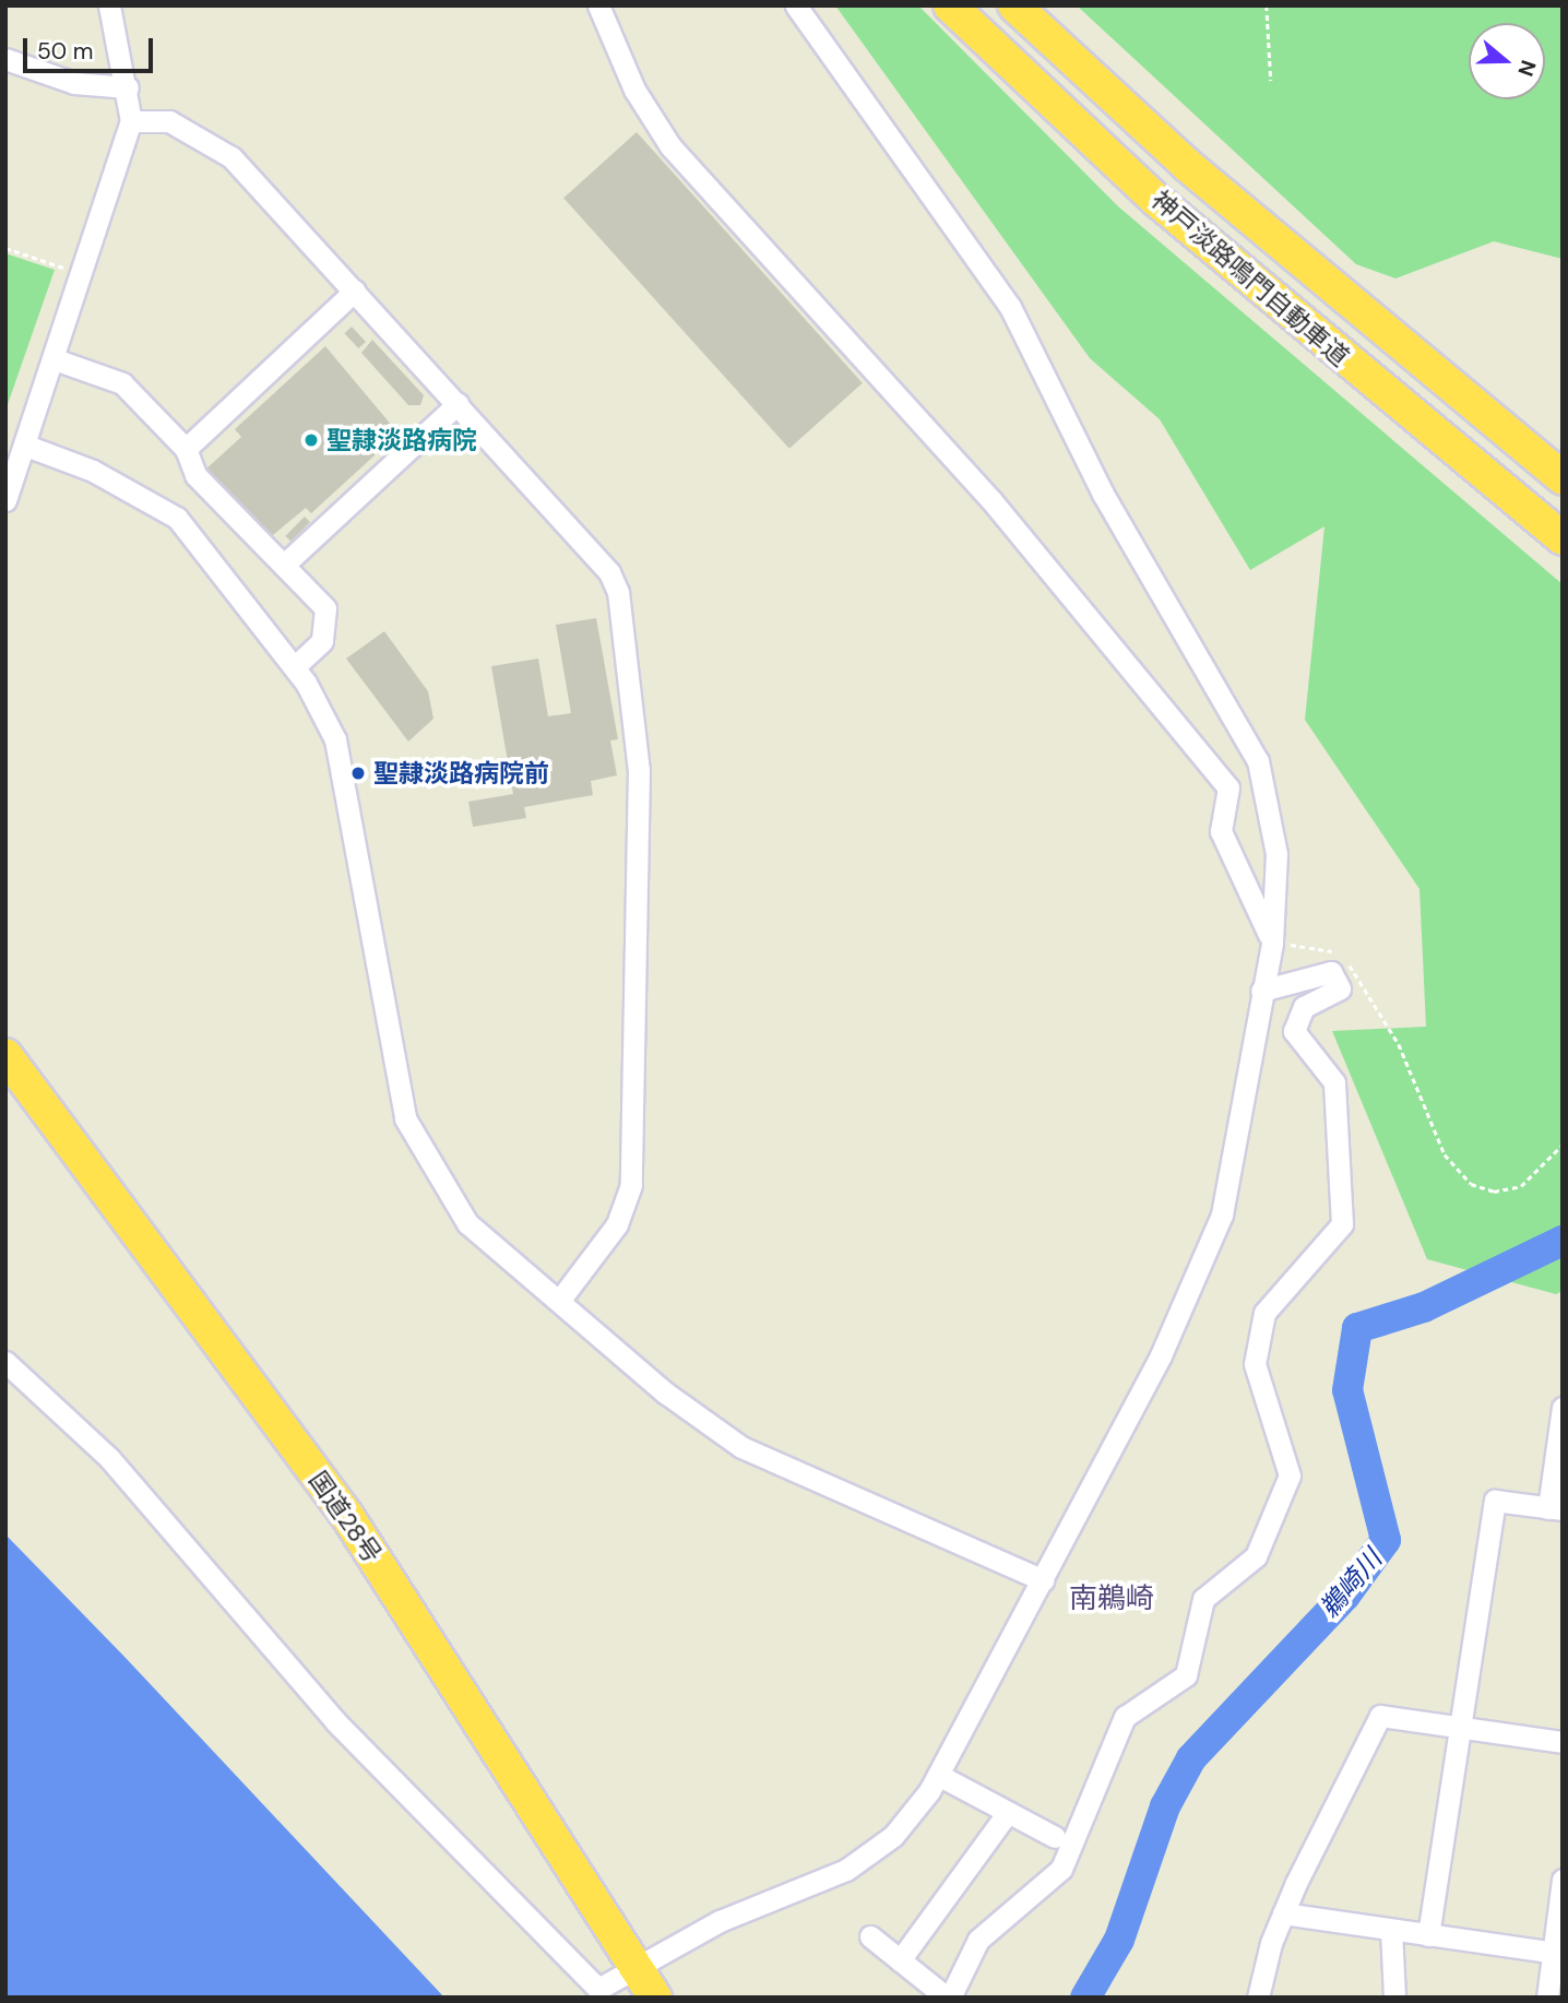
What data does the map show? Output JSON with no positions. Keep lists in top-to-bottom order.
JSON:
{
  "streets": {
    "highway": ["神戸淡路鳴門自動車道", "国道28号"]
  },
  "districts": ["南鵜崎"],
  "water": ["鵜崎川"],
  "places": ["聖隷淡路病院", "聖隷淡路病院前"],
  "scale_bar": "50 m",
  "north": "right"
}
